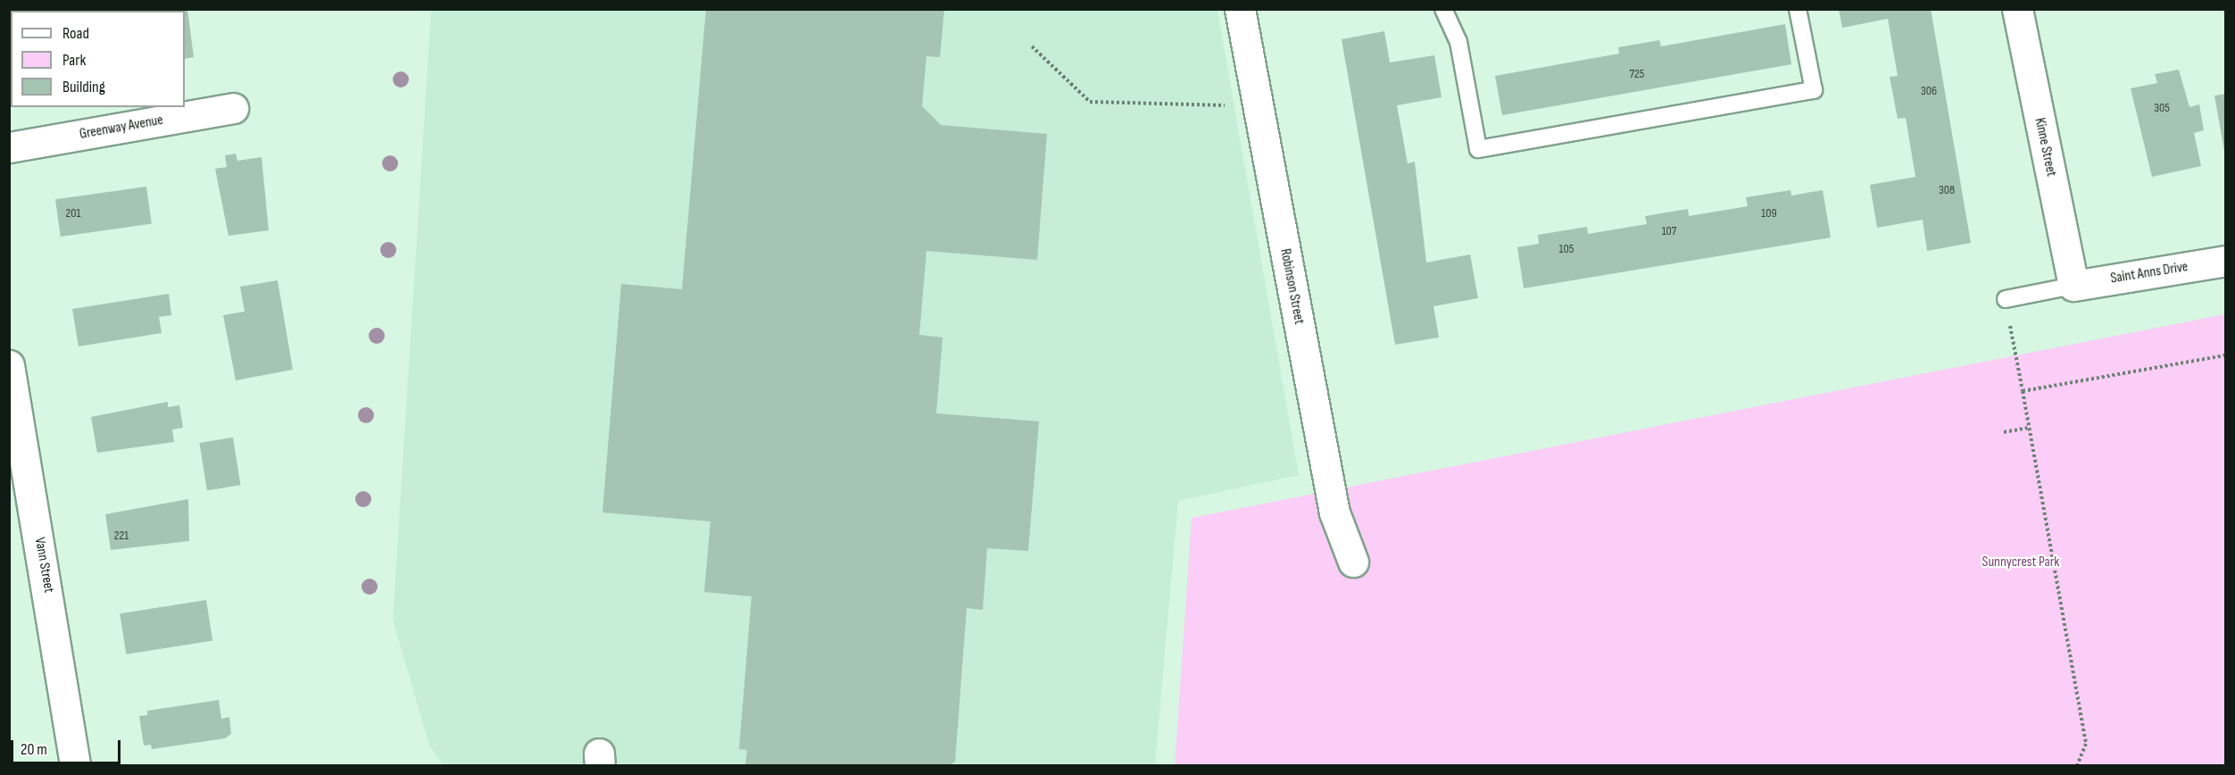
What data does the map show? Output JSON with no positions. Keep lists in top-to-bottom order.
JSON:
{
  "streets": {
    "street": [
      "Greenway Avenue",
      "Kinne Street",
      "Saint Anns Drive",
      "Robinson Street",
      "Vann Street"
    ]
  },
  "crossings": [
    ["Kinne Street", "Saint Anns Drive"]
  ],
  "parks": ["Sunnycrest Park"],
  "house_numbers": [
    "725",
    "306",
    "305",
    "308",
    "201",
    "109",
    "107",
    "105",
    "221"
  ],
  "legend": ["Road", "Park", "Building"],
  "scale_bar": "20 m"
}
